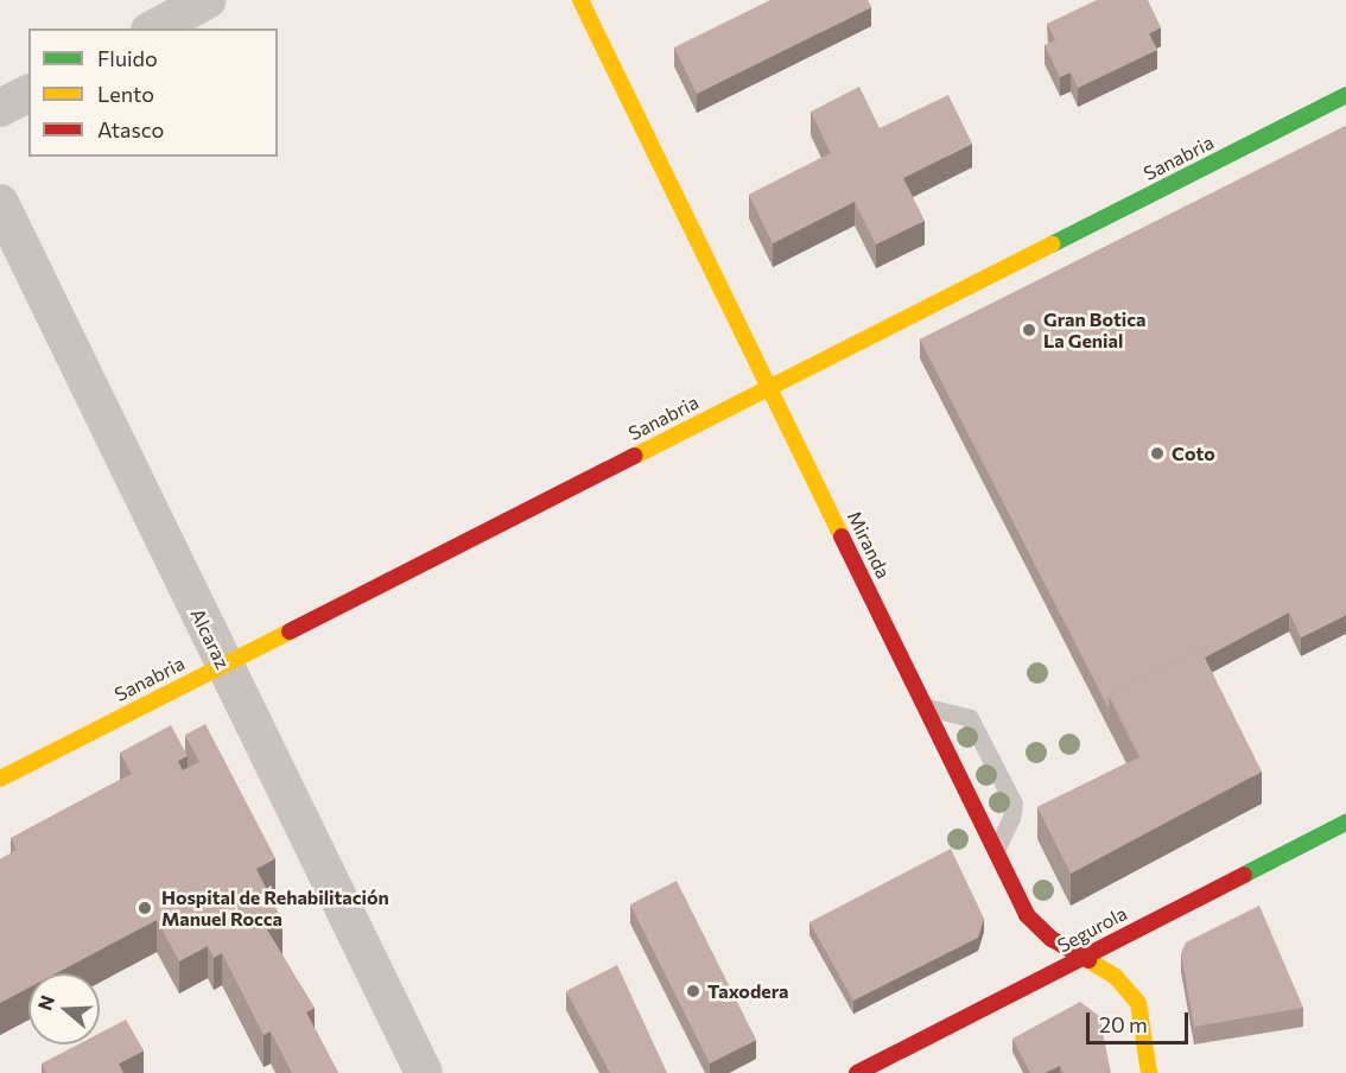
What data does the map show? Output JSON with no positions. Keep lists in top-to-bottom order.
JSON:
{
  "streets": {
    "street": [
      "Sanabria",
      "Miranda",
      "Alcaraz",
      "Segurola"
    ]
  },
  "crossings": [
    ["Sanabria", "Miranda"],
    ["Sanabria", "Alcaraz"],
    ["Miranda", "Segurola"]
  ],
  "places": [
    "Gran Botica La Genial",
    "Coto",
    "Hospital de Rehabilitación Manuel Rocca",
    "Taxodera"
  ],
  "legend": ["Fluido", "Lento", "Atasco"],
  "scale_bar": "20 m",
  "north": "left"
}
